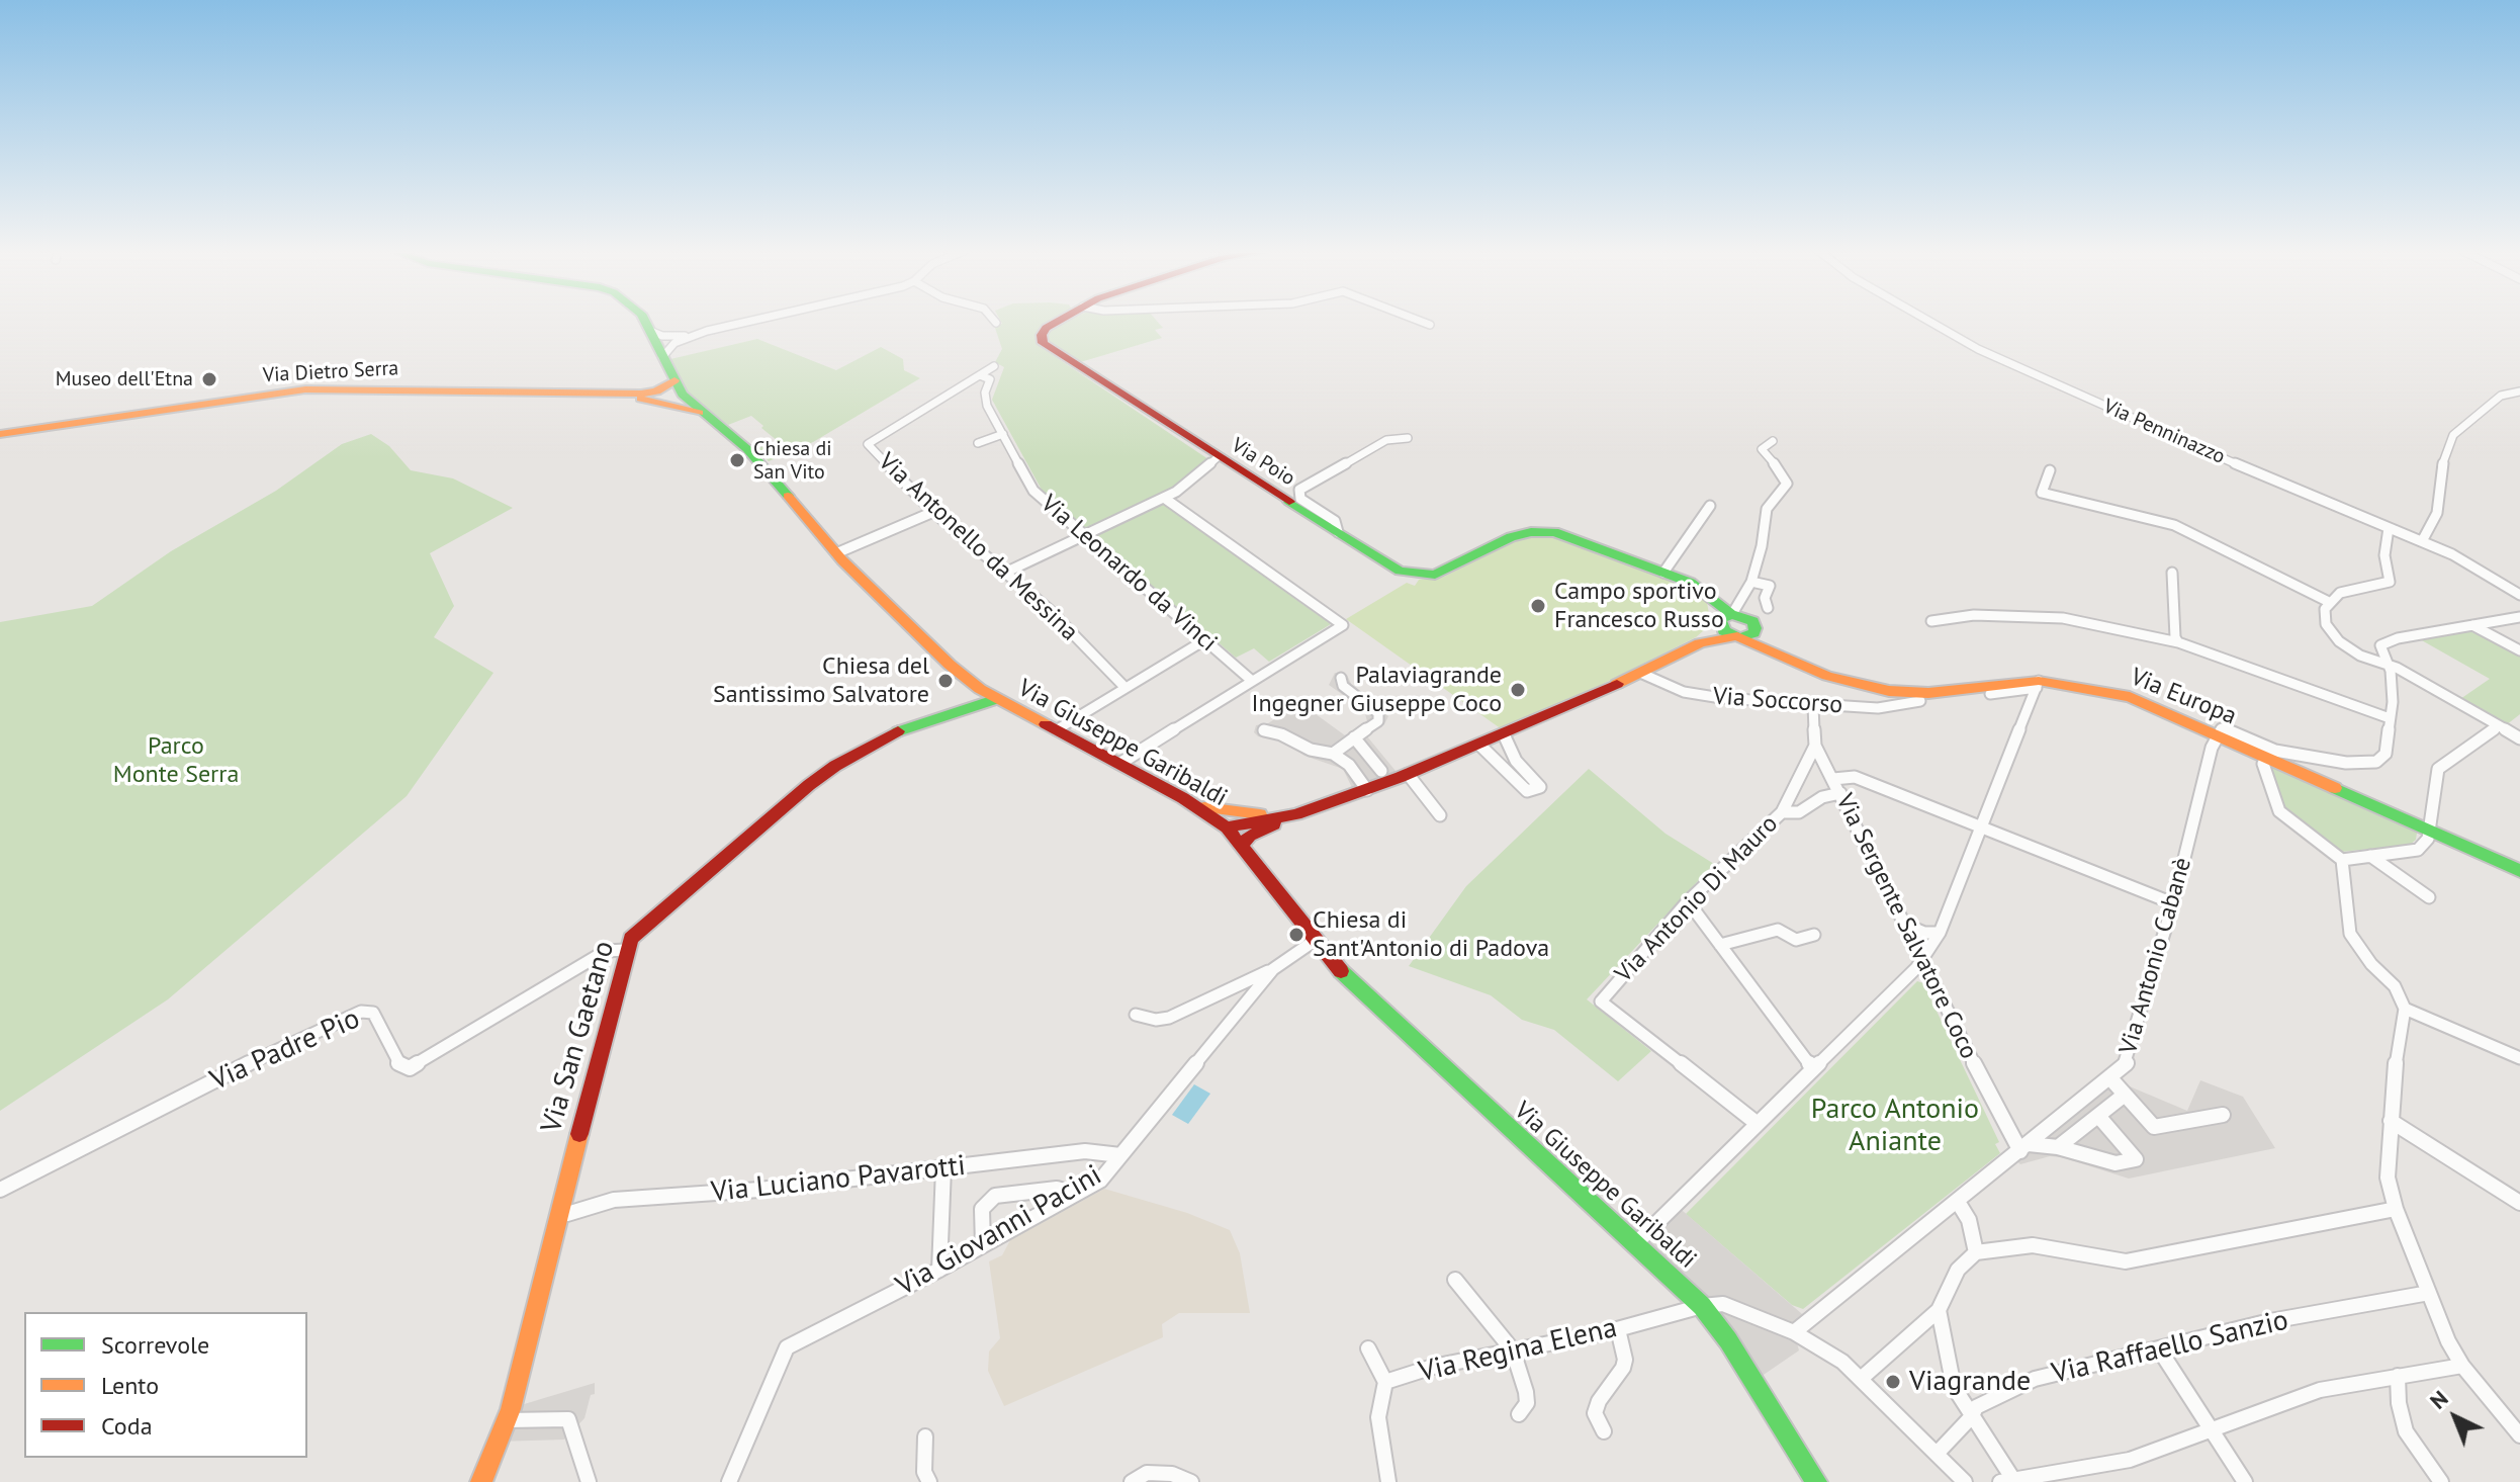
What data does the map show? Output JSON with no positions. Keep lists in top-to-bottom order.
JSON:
{
  "streets": {
    "street": [
      "Via Dietro Serra",
      "Via Penninazzo",
      "Via Poio",
      "Via Antonello da Messina",
      "Via Leonardo da Vinci",
      "Via Europa",
      "Via Soccorso",
      "Via Giuseppe Garibaldi",
      "Via Antonio Di Mauro",
      "Via Sergente Salvatore Coco",
      "Via Antonio Cabanè",
      "Via San Gaetano",
      "Via Padre Pio",
      "Via Luciano Pavarotti",
      "Via Giovanni Pacini",
      "Via Raffaello Sanzio",
      "Via Regina Elena"
    ]
  },
  "crossings": [
    ["Via Poio", "Via Europa"],
    ["Via Antonello da Messina", "Via Leonardo da Vinci"],
    ["Via Europa", "Via Antonio Cabanè"],
    ["Via Soccorso", "Via Antonio Di Mauro"],
    ["Via Giuseppe Garibaldi", "Via San Gaetano"],
    ["Via Giuseppe Garibaldi", "Via Giovanni Pacini"],
    ["Via Giuseppe Garibaldi", "Via Regina Elena"],
    ["Via Antonio Di Mauro", "Via Sergente Salvatore Coco"],
    ["Via Sergente Salvatore Coco", "Via Antonio Cabanè"],
    ["Via San Gaetano", "Via Padre Pio"],
    ["Via San Gaetano", "Via Luciano Pavarotti"],
    ["Via Luciano Pavarotti", "Via Giovanni Pacini"]
  ],
  "parks": ["Parco Monte Serra", "Parco Antonio Aniante"],
  "places": [
    "Museo dell'Etna",
    "Chiesa di San Vito",
    "Campo sportivo Francesco Russo",
    "Chiesa del Santissimo Salvatore",
    "Palaviagrande Ingegner Giuseppe Coco",
    "Chiesa di Sant'Antonio di Padova",
    "Viagrande"
  ],
  "legend": ["Scorrevole", "Lento", "Coda"],
  "north": "top left"
}
